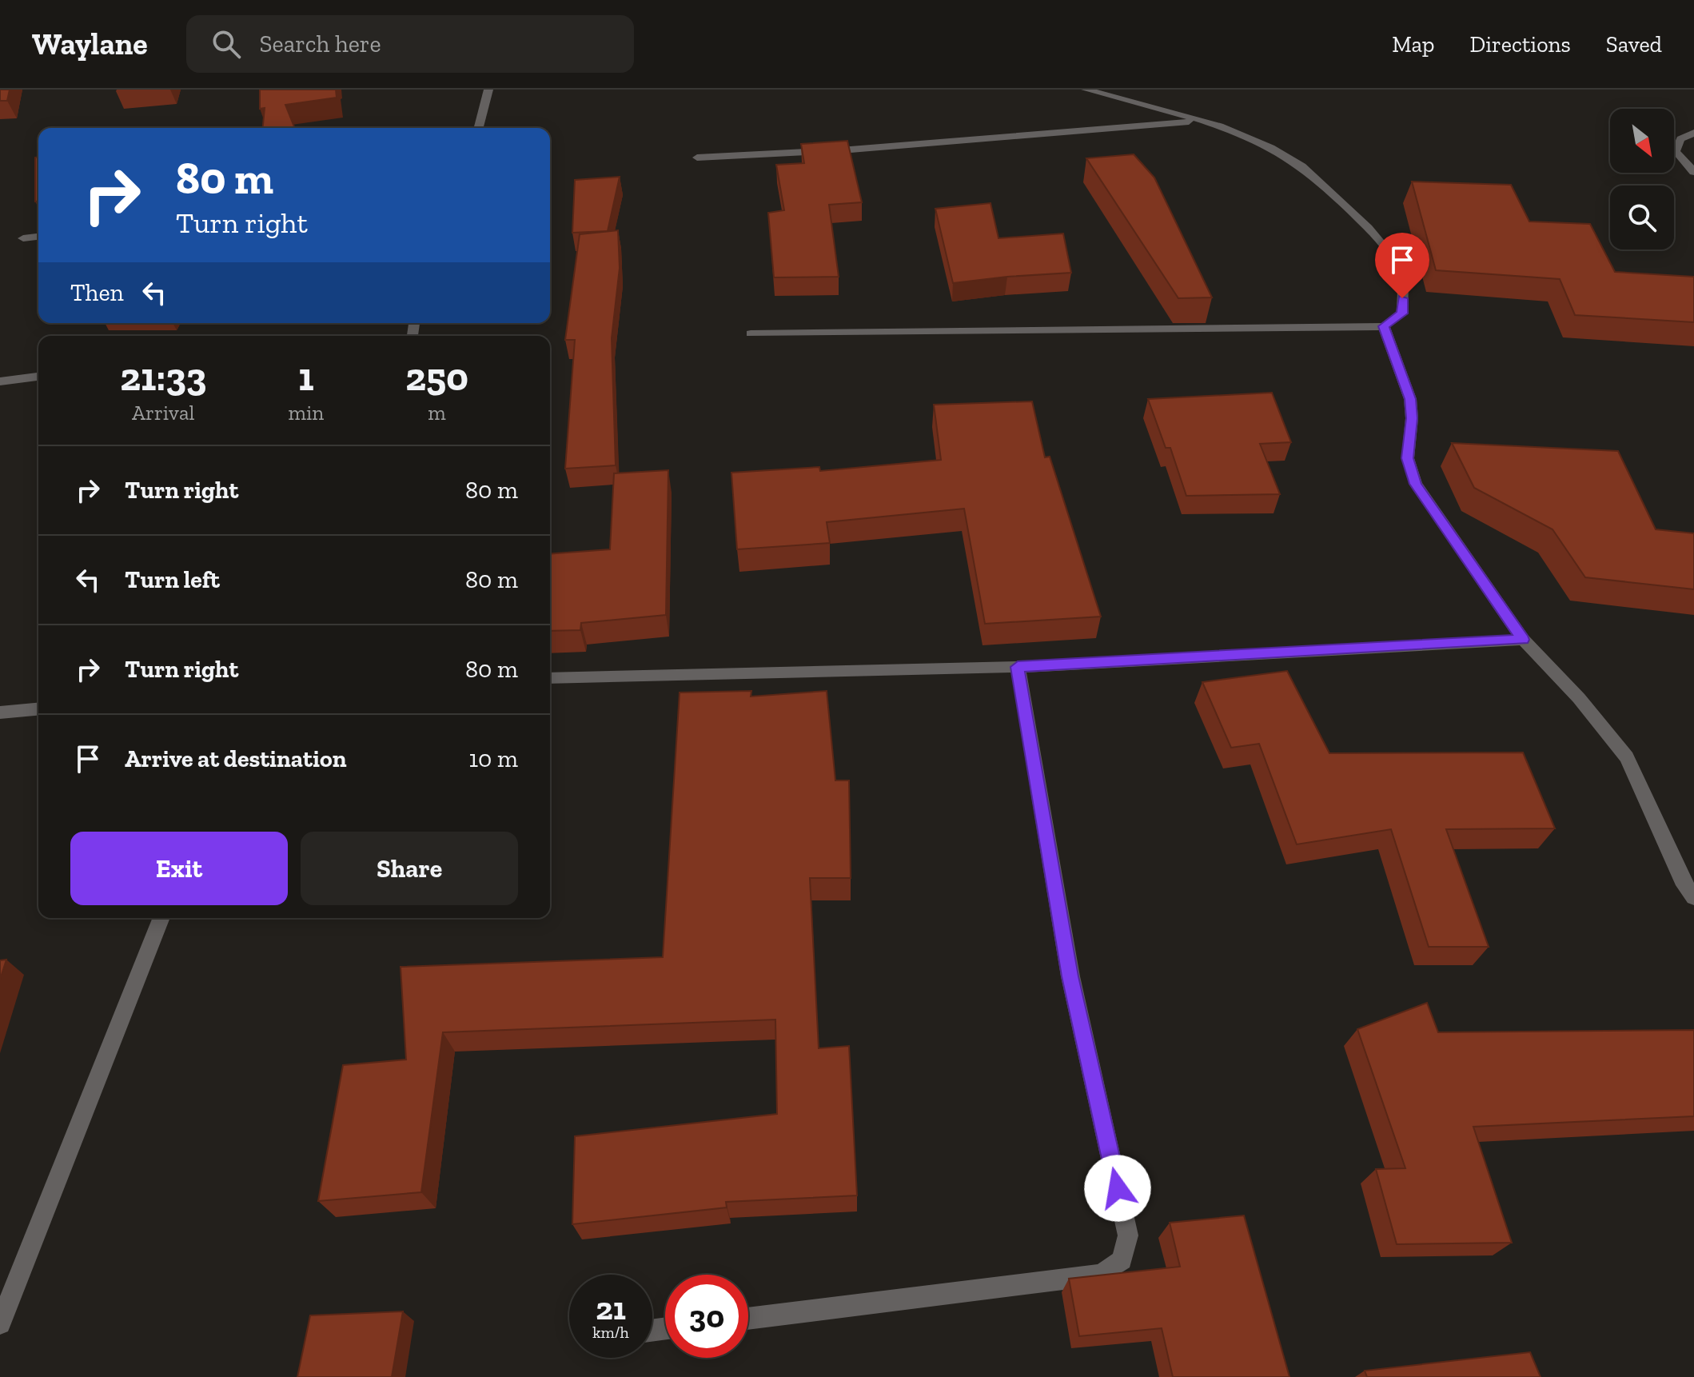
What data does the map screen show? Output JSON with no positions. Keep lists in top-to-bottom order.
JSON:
{
  "north": "bottom right",
  "page": {
    "header": "Waylane",
    "search": "Search here",
    "nav": ["Map", "Directions", "Saved"],
    "turn": ["80 m", "Turn right"],
    "then": "Then",
    "eta": [
      "21:33",
      "Arrival",
      "1",
      "min",
      "250",
      "m"
    ],
    "list": [
      {
        "name": "Turn right",
        "value": "80 m"
      },
      {
        "name": "Turn left",
        "value": "80 m"
      },
      {
        "name": "Turn right",
        "value": "80 m"
      },
      {
        "name": "Arrive at destination",
        "value": "10 m"
      }
    ],
    "buttons": ["Exit", "Share"],
    "speed": "21 km/h",
    "limit": "30"
  }
}
